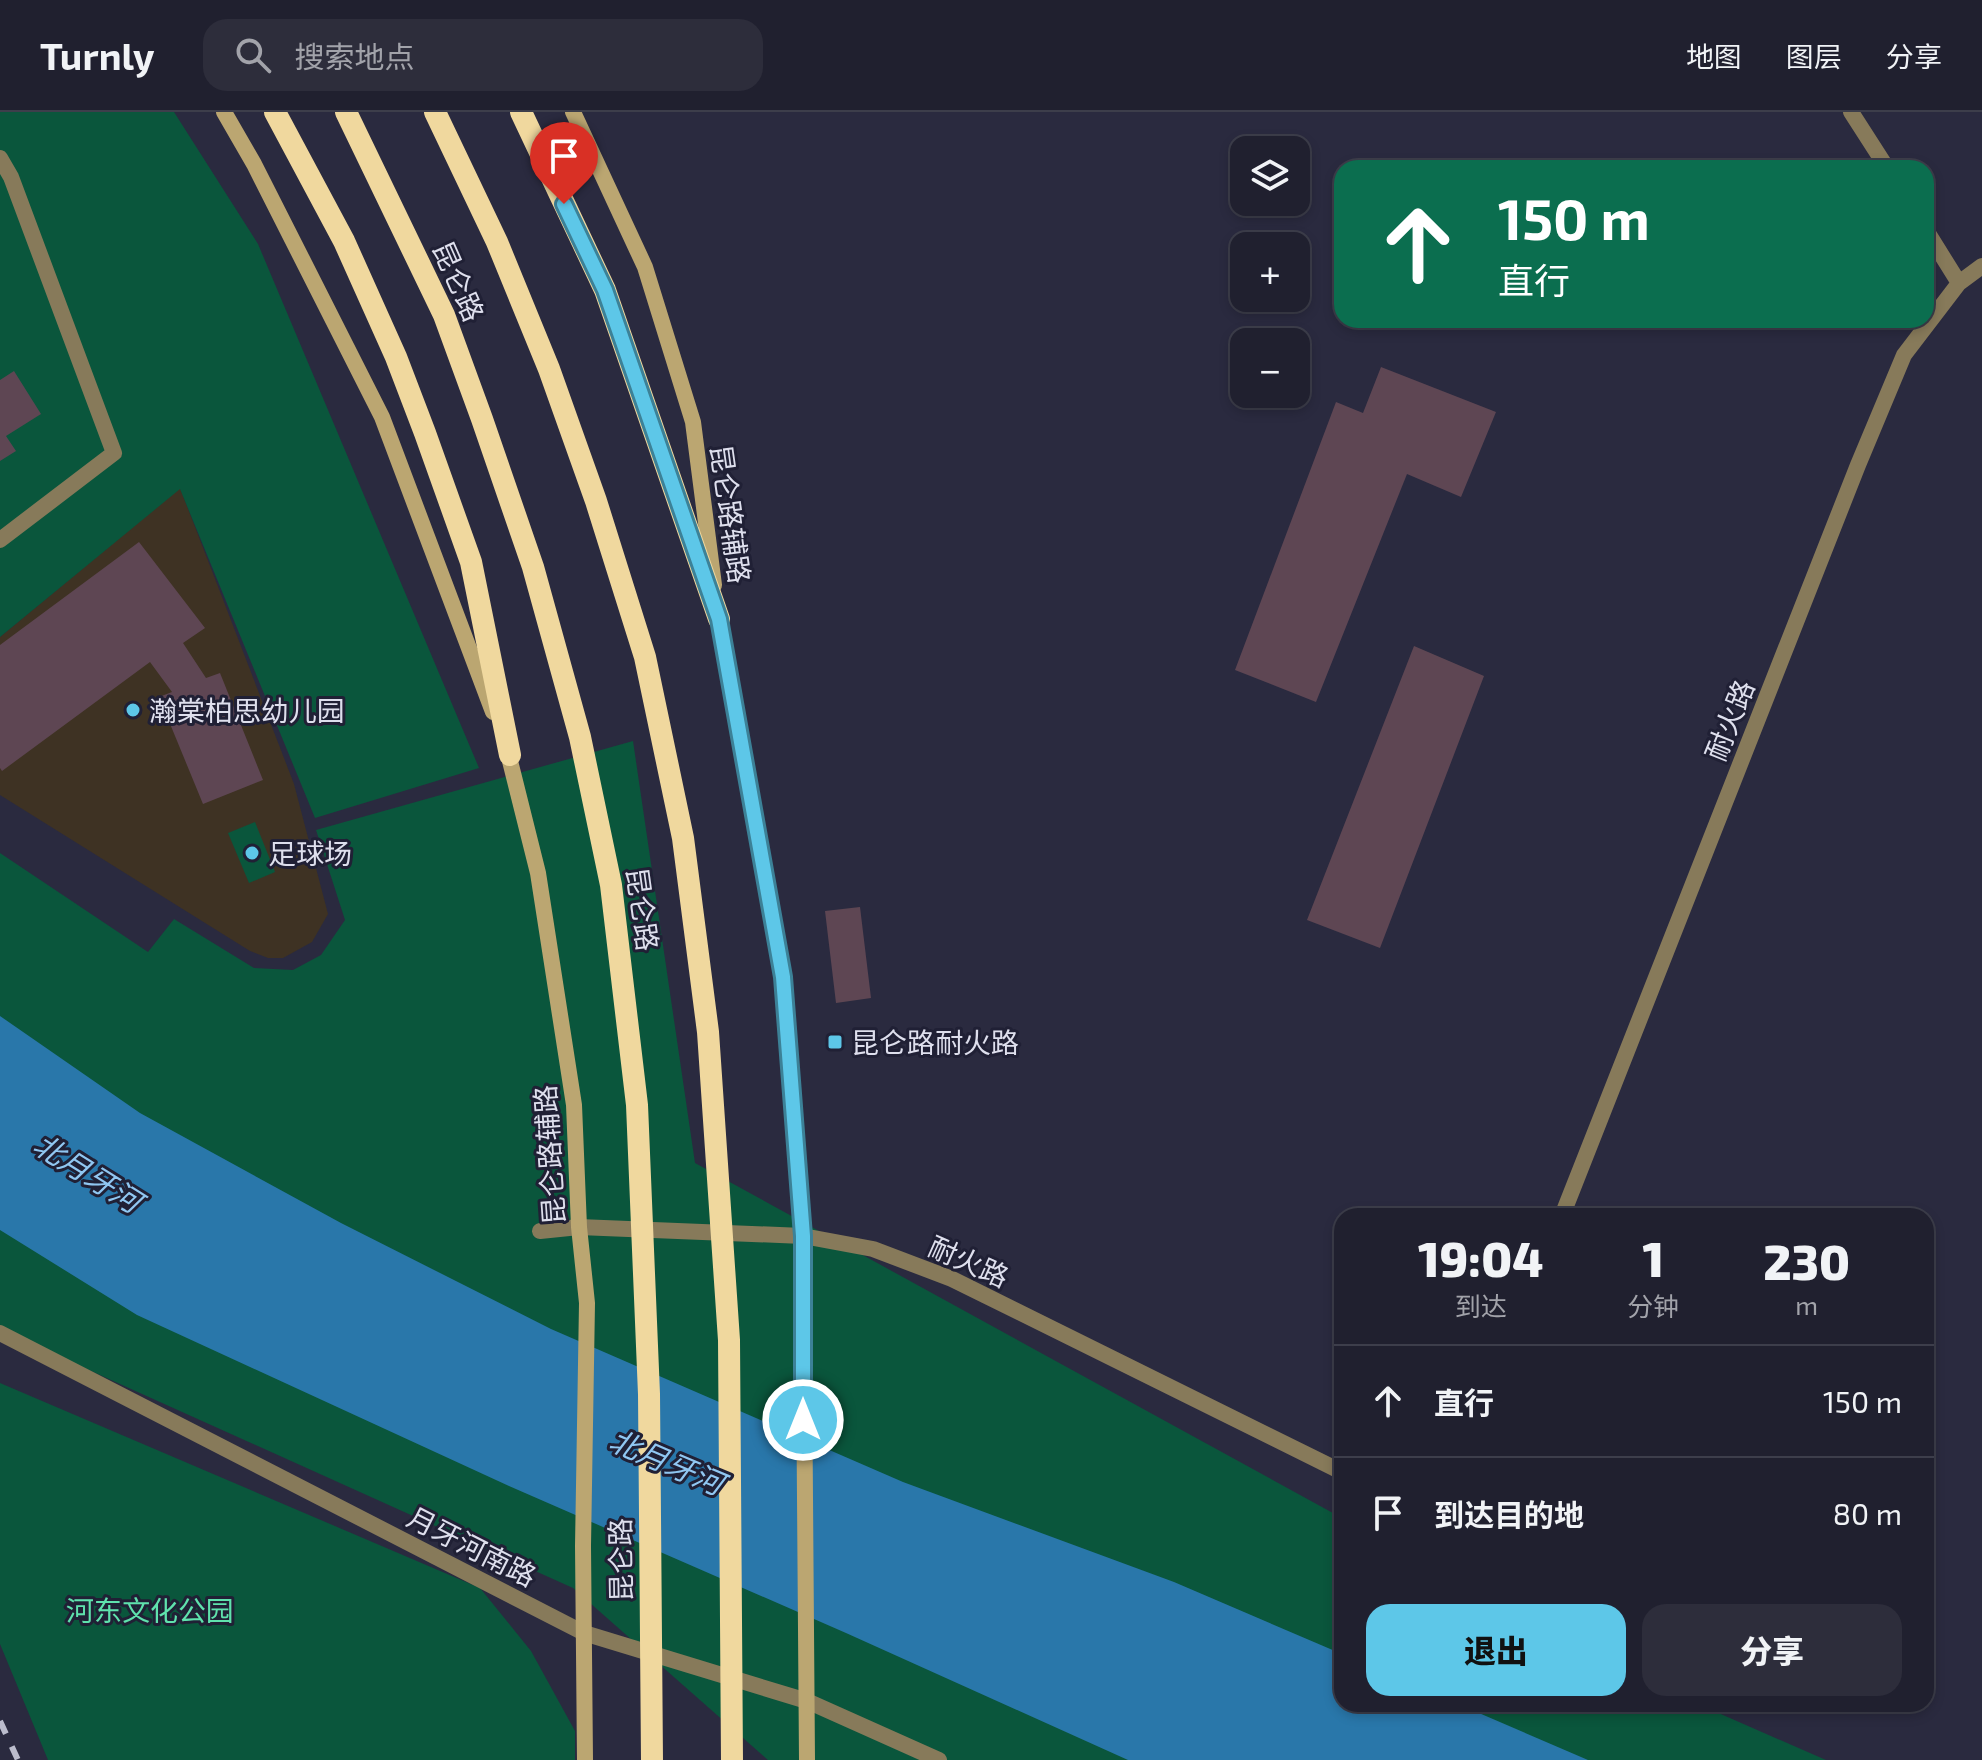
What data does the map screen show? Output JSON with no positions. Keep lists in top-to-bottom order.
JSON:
{
  "streets": {
    "highway": ["昆仑路"],
    "main road": ["昆仑路辅路"],
    "street": ["耐火路", "月牙河南路"]
  },
  "crossings": [
    ["昆仑路辅路", "耐火路"],
    ["昆仑路辅路", "月牙河南路"]
  ],
  "water": ["北月牙河"],
  "parks": ["河东文化公园"],
  "places": {
    "other": ["瀚棠柏思幼儿园", "足球场"],
    "transit": ["昆仑路耐火路"]
  },
  "page": {
    "header": "Turnly",
    "search": "搜索地点",
    "nav": ["地图", "图层", "分享"],
    "map_buttons": ["+", "−"],
    "turn": ["150 m", "直行"],
    "eta": [
      "19:04",
      "到达",
      "1",
      "分钟",
      "230",
      "m"
    ],
    "list": [
      {
        "name": "直行",
        "value": "150 m"
      },
      {
        "name": "到达目的地",
        "value": "80 m"
      }
    ],
    "buttons": ["退出", "分享"]
  }
}
